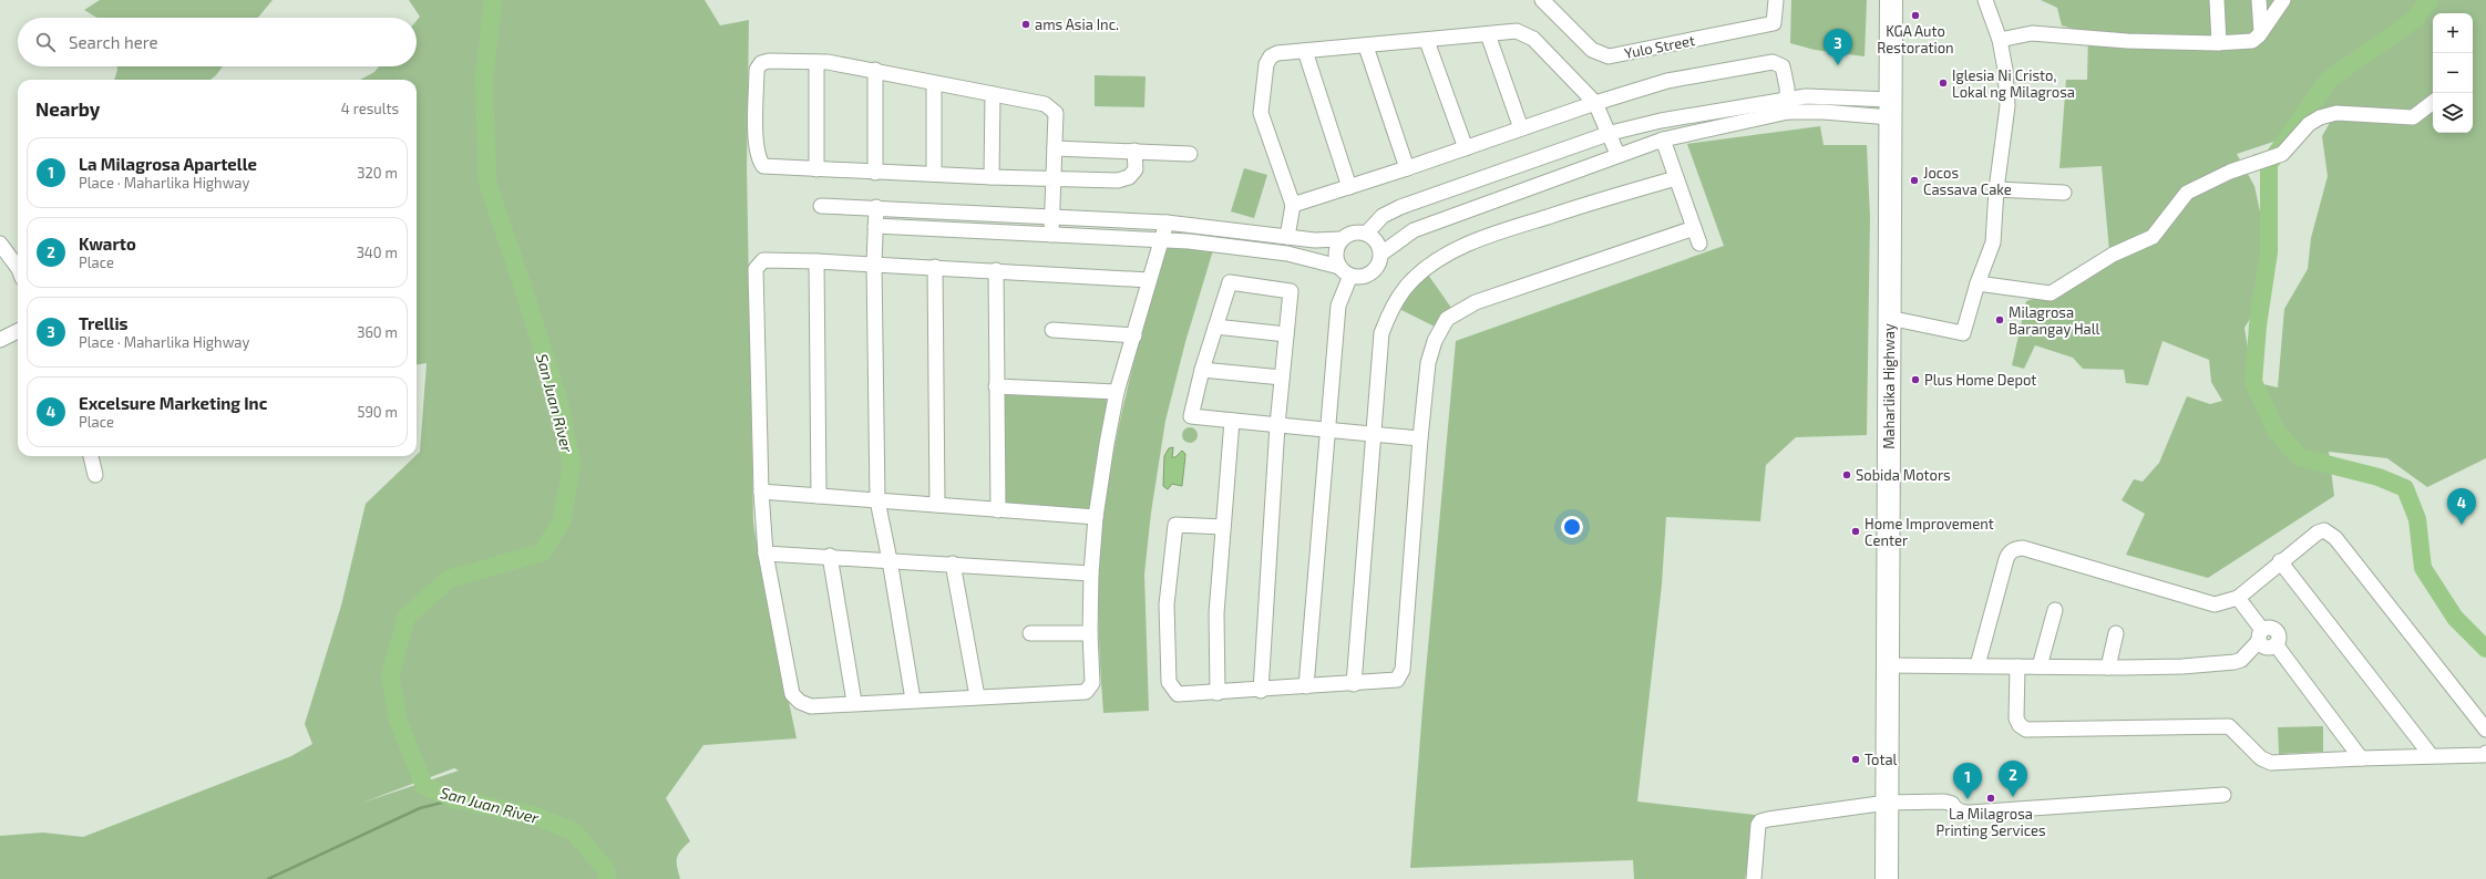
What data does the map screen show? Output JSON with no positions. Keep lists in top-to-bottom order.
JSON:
{
  "streets": {
    "highway": ["Maharlika Highway"],
    "street": ["Yulo Street"]
  },
  "water": ["San Juan River"],
  "places": [
    "KGA Auto Restoration",
    "ams Asia Inc.",
    "Iglesia Ni Cristo, Lokal ng Milagrosa",
    "Jocos Cassava Cake",
    "Milagrosa Barangay Hall",
    "Plus Home Depot",
    "Sobida Motors",
    "Home Improvement Center",
    "Total",
    "La Milagrosa Printing Services"
  ],
  "page": {
    "map_buttons": ["+", "−"],
    "search": "Search here",
    "pins": [
      "3",
      "4",
      "2",
      "1"
    ],
    "heading": ["Nearby", "4 results"],
    "list": [
      {
        "mark": "1",
        "name": "La Milagrosa Apartelle",
        "note": "Place · Maharlika Highway",
        "value": "320 m"
      },
      {
        "mark": "2",
        "name": "Kwarto",
        "note": "Place",
        "value": "340 m"
      },
      {
        "mark": "3",
        "name": "Trellis",
        "note": "Place · Maharlika Highway",
        "value": "360 m"
      },
      {
        "mark": "4",
        "name": "Excelsure Marketing Inc",
        "note": "Place",
        "value": "590 m"
      }
    ]
  }
}
